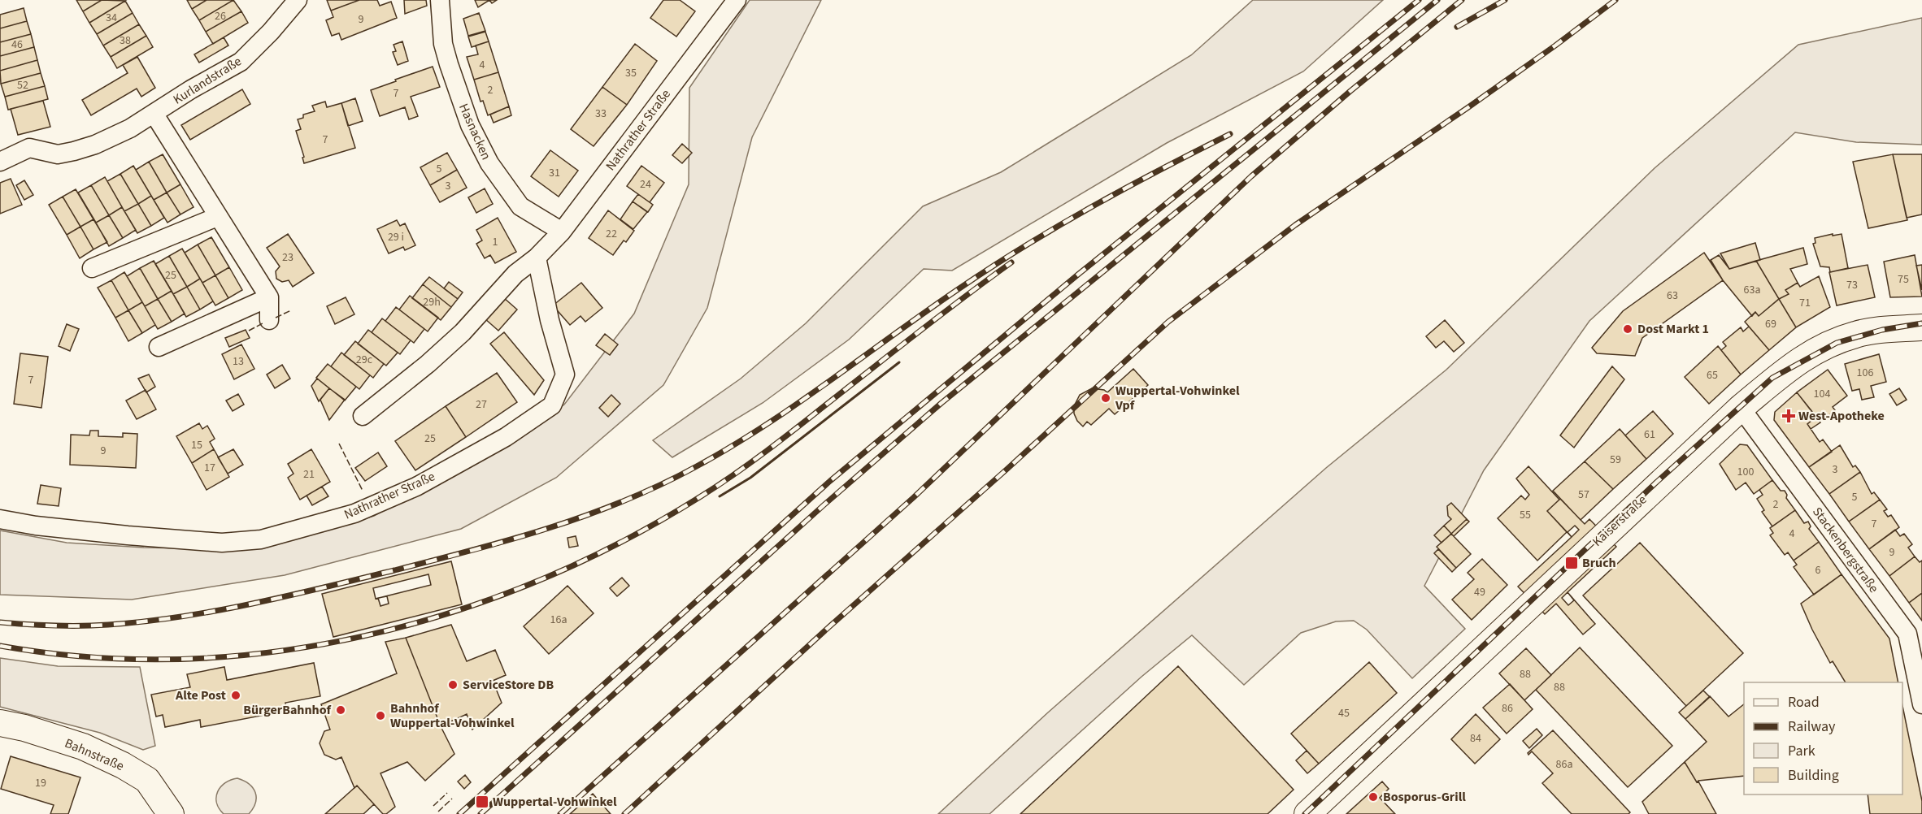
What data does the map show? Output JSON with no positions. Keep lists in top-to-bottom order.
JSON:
{
  "streets": {
    "main road": ["Kaiserstraße", "Bahnstraße"],
    "street": [
      "Kurlandstraße",
      "Nathrather Straße",
      "Hasnacken",
      "Stackenbergstraße"
    ]
  },
  "crossings": [
    ["Nathrather Straße", "Hasnacken"],
    ["Kaiserstraße", "Stackenbergstraße"]
  ],
  "places": {
    "other": [
      "Dost Markt 1",
      "Wuppertal-Vohwinkel Vpf",
      "ServiceStore DB",
      "Alte Post",
      "BürgerBahnhof",
      "Bahnhof Wuppertal-Vohwinkel",
      "Bosporus-Grill"
    ],
    "health": ["West-Apotheke"],
    "transit": ["Bruch", "Wuppertal-Vohwinkel"]
  },
  "house_numbers": [
    "26",
    "34",
    "9",
    "38",
    "46",
    "4",
    "35",
    "52",
    "2",
    "7",
    "33",
    "7",
    "5",
    "31",
    "24",
    "3",
    "22",
    "29 i",
    "1",
    "23",
    "25",
    "75",
    "73",
    "63a",
    "63",
    "29h",
    "71",
    "69",
    "29c",
    "13",
    "106",
    "65",
    "7",
    "104",
    "27",
    "61",
    "25",
    "15",
    "9",
    "59",
    "17",
    "3",
    "100",
    "21",
    "57",
    "5",
    "2",
    "55",
    "7",
    "4",
    "9",
    "6",
    "49",
    "16a",
    "88",
    "88",
    "86",
    "45",
    "84",
    "86a",
    "19"
  ],
  "legend": [
    "Road",
    "Railway",
    "Park",
    "Building"
  ]
}
